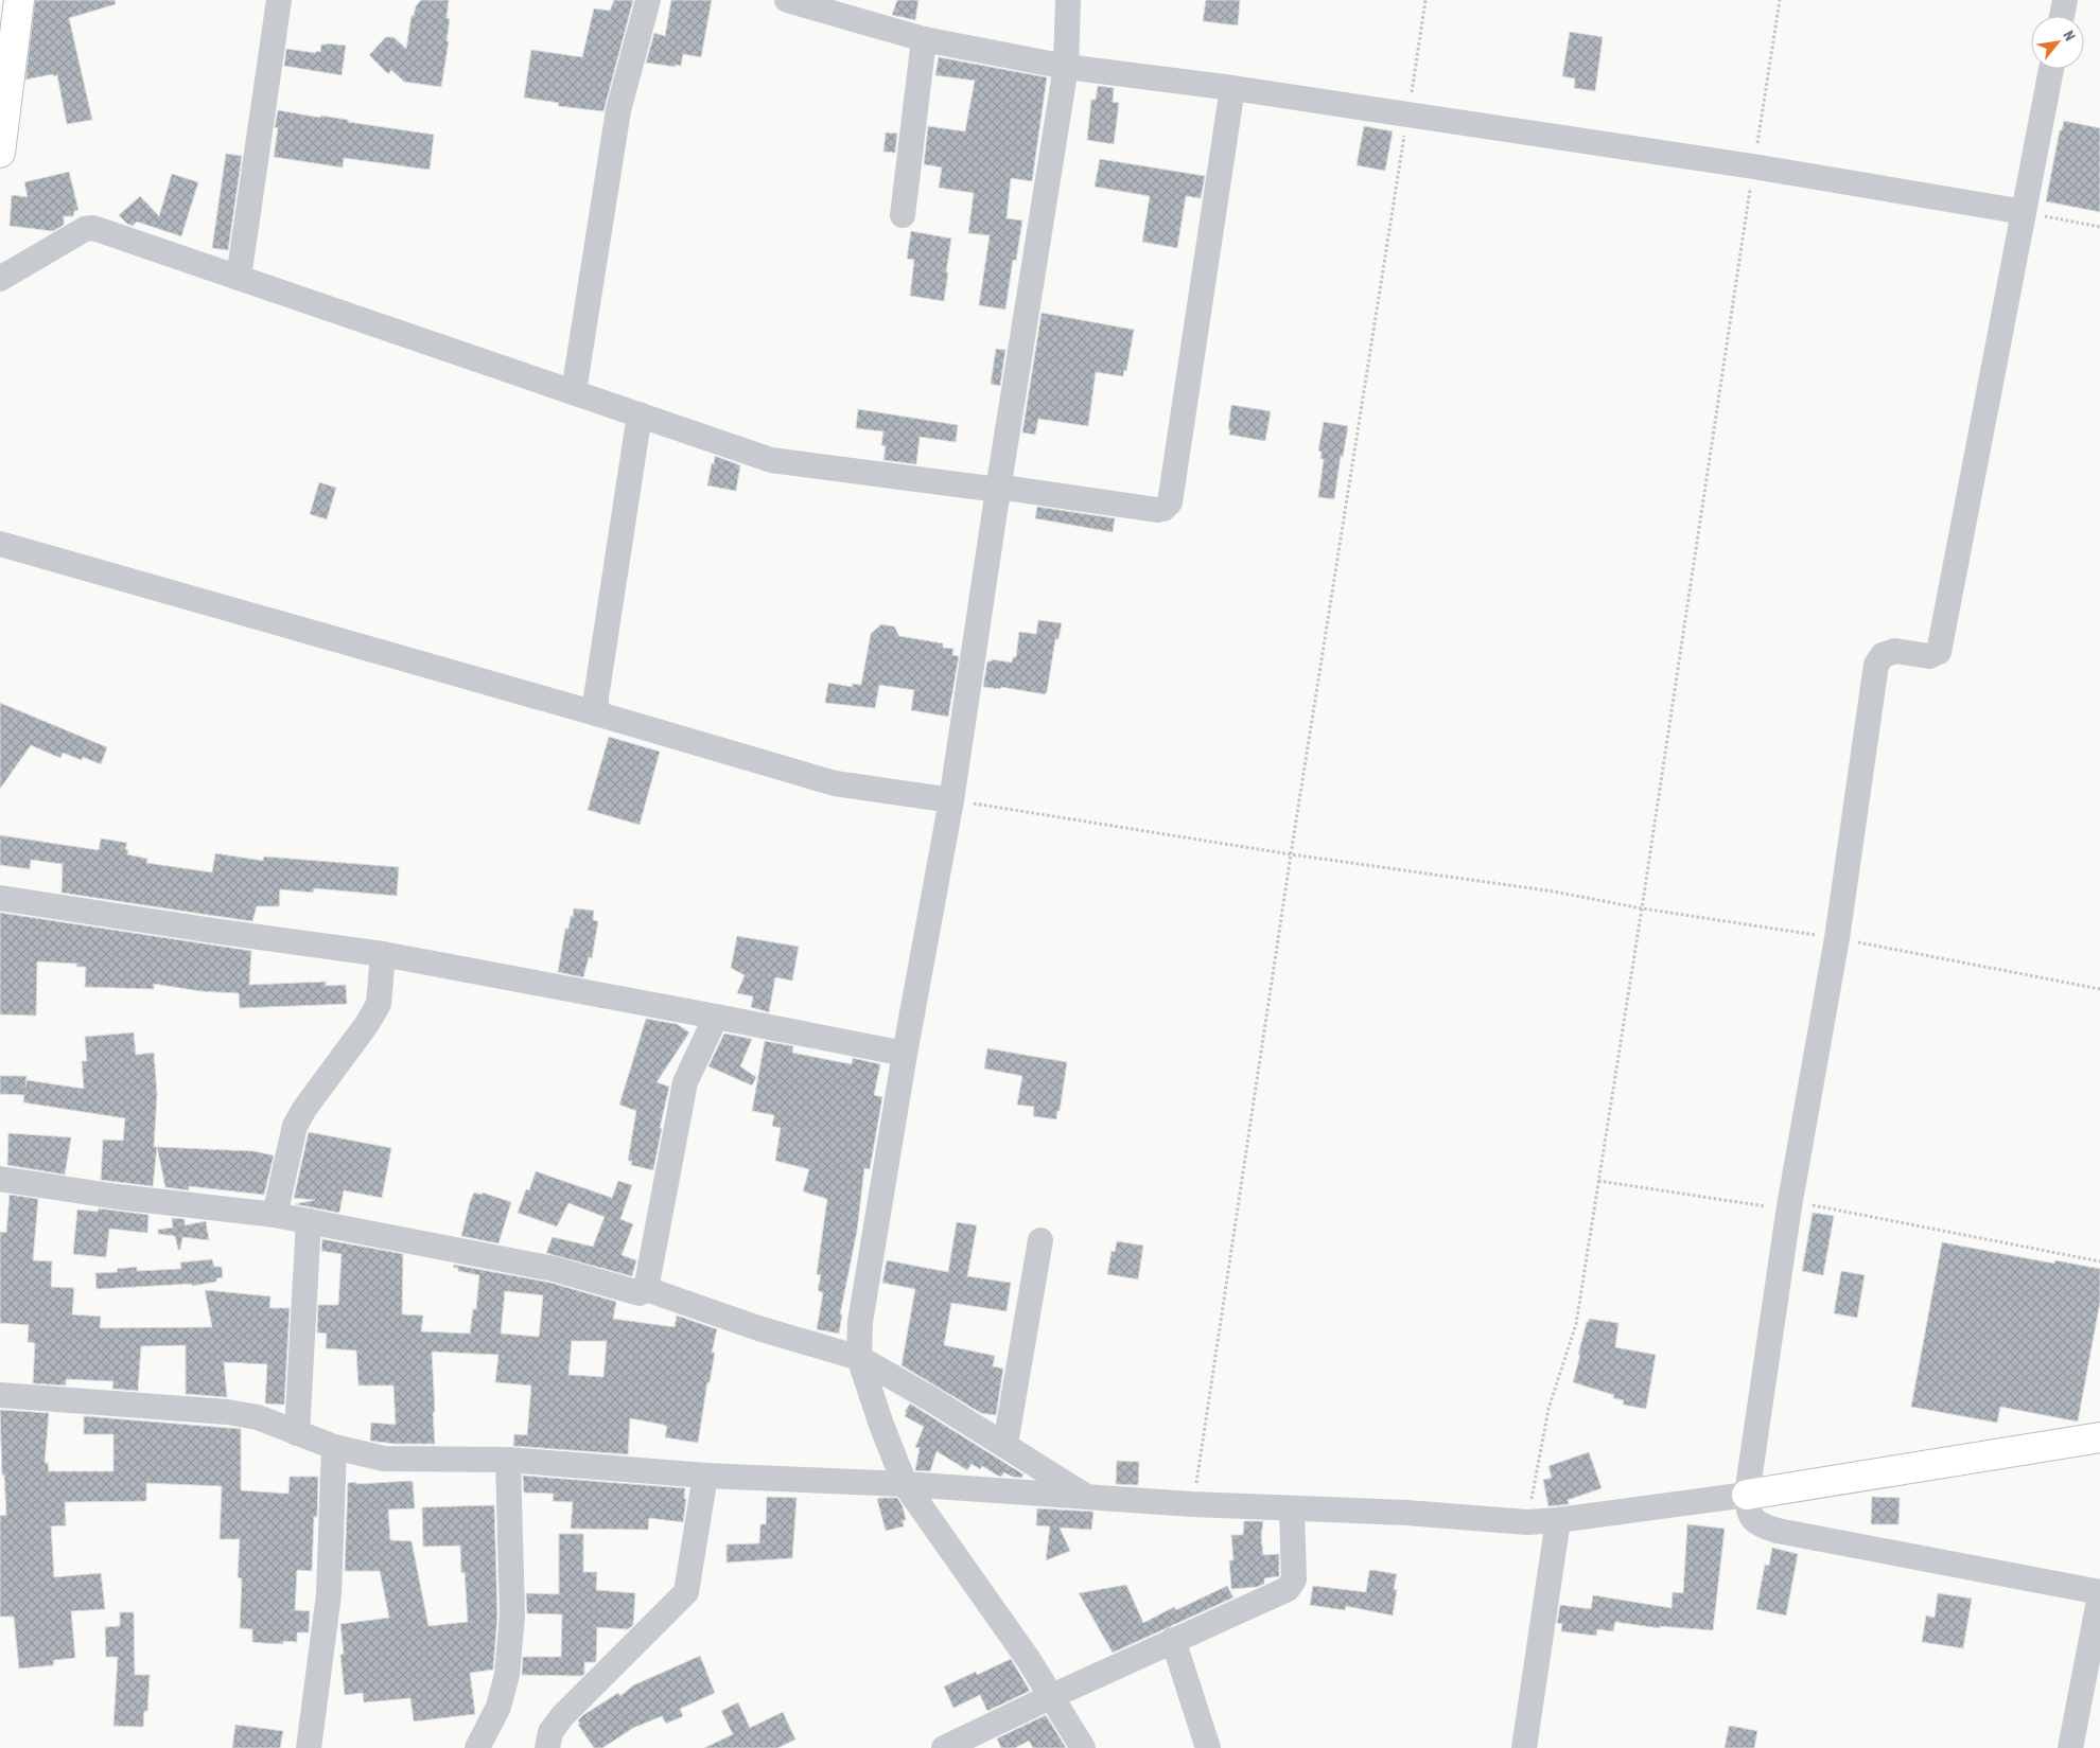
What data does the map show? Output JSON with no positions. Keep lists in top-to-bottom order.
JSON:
{
  "north": "top right"
}
